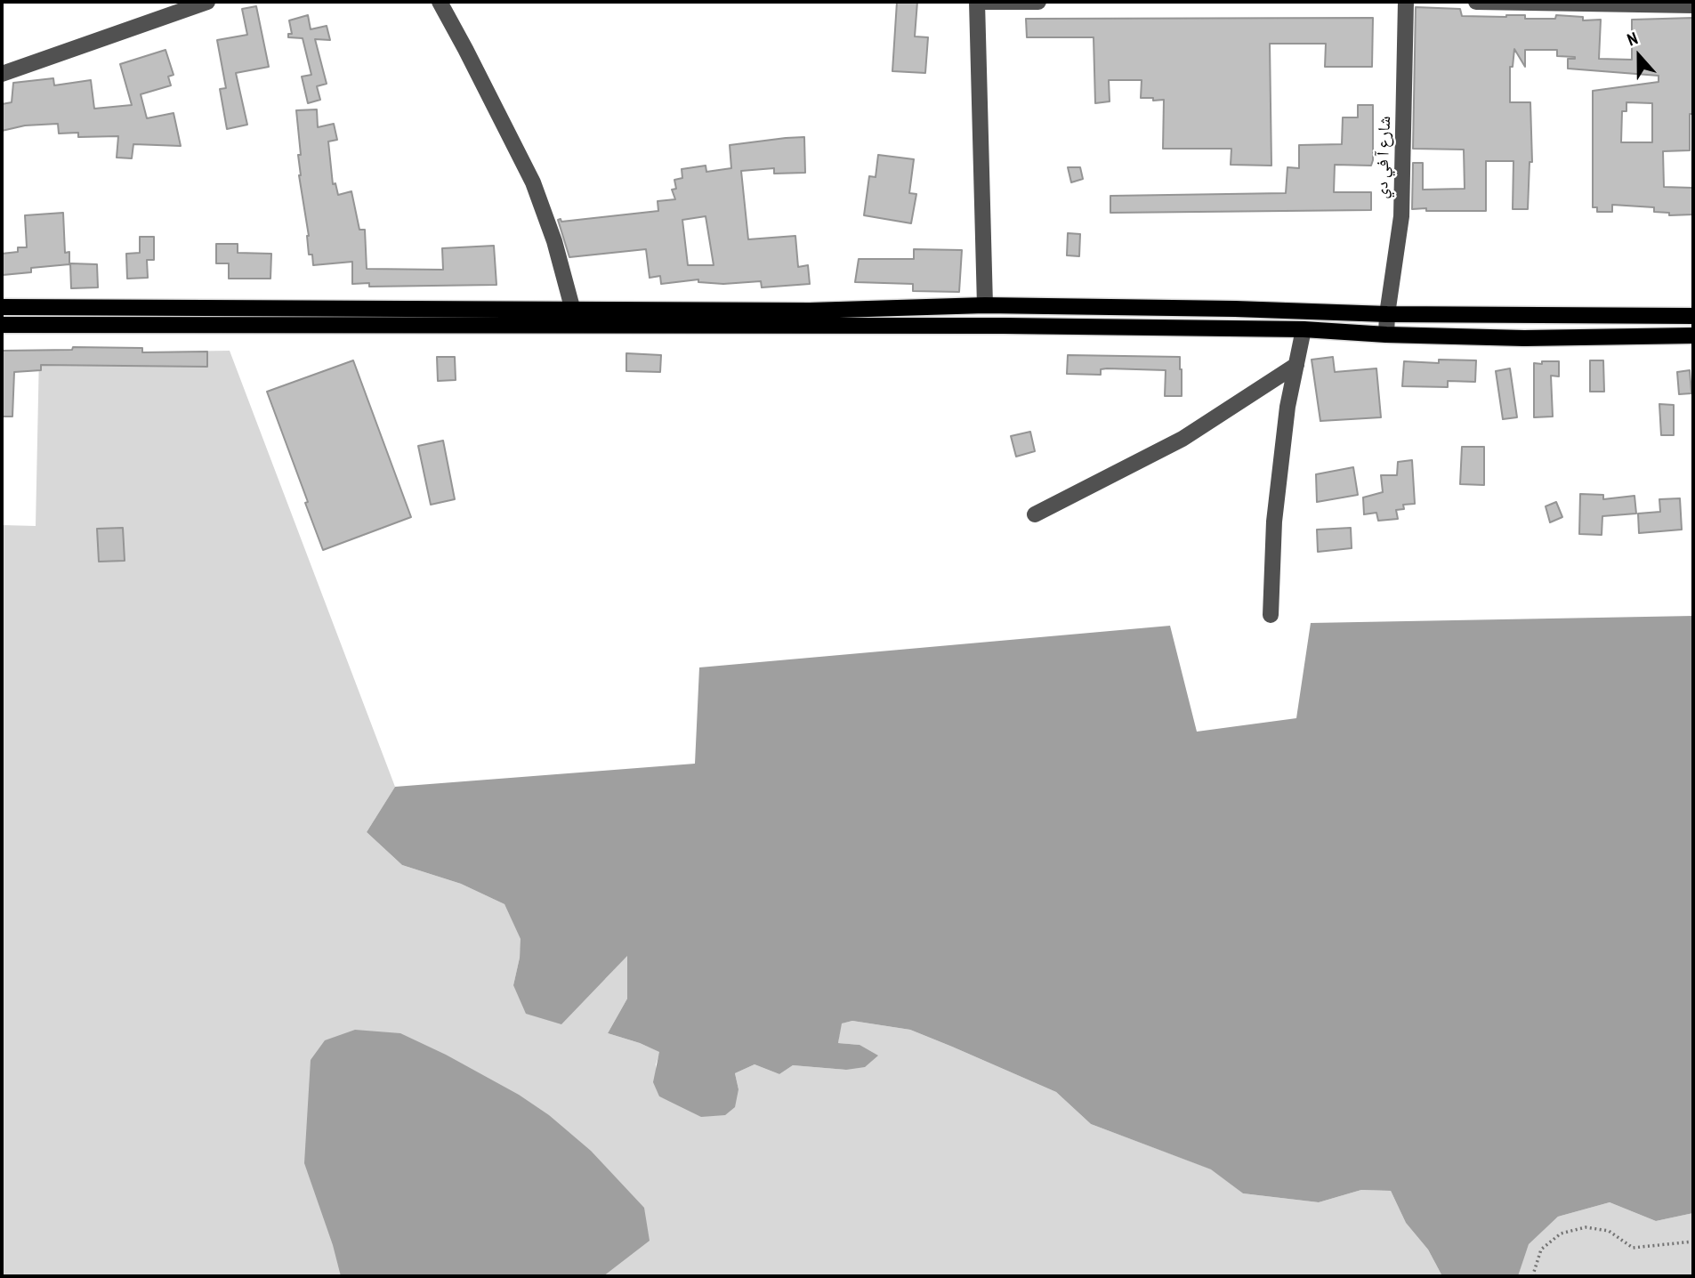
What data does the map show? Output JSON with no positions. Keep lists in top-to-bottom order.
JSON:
{
  "streets": {
    "street": ["شارع آ في دي"]
  },
  "north": "top"
}
